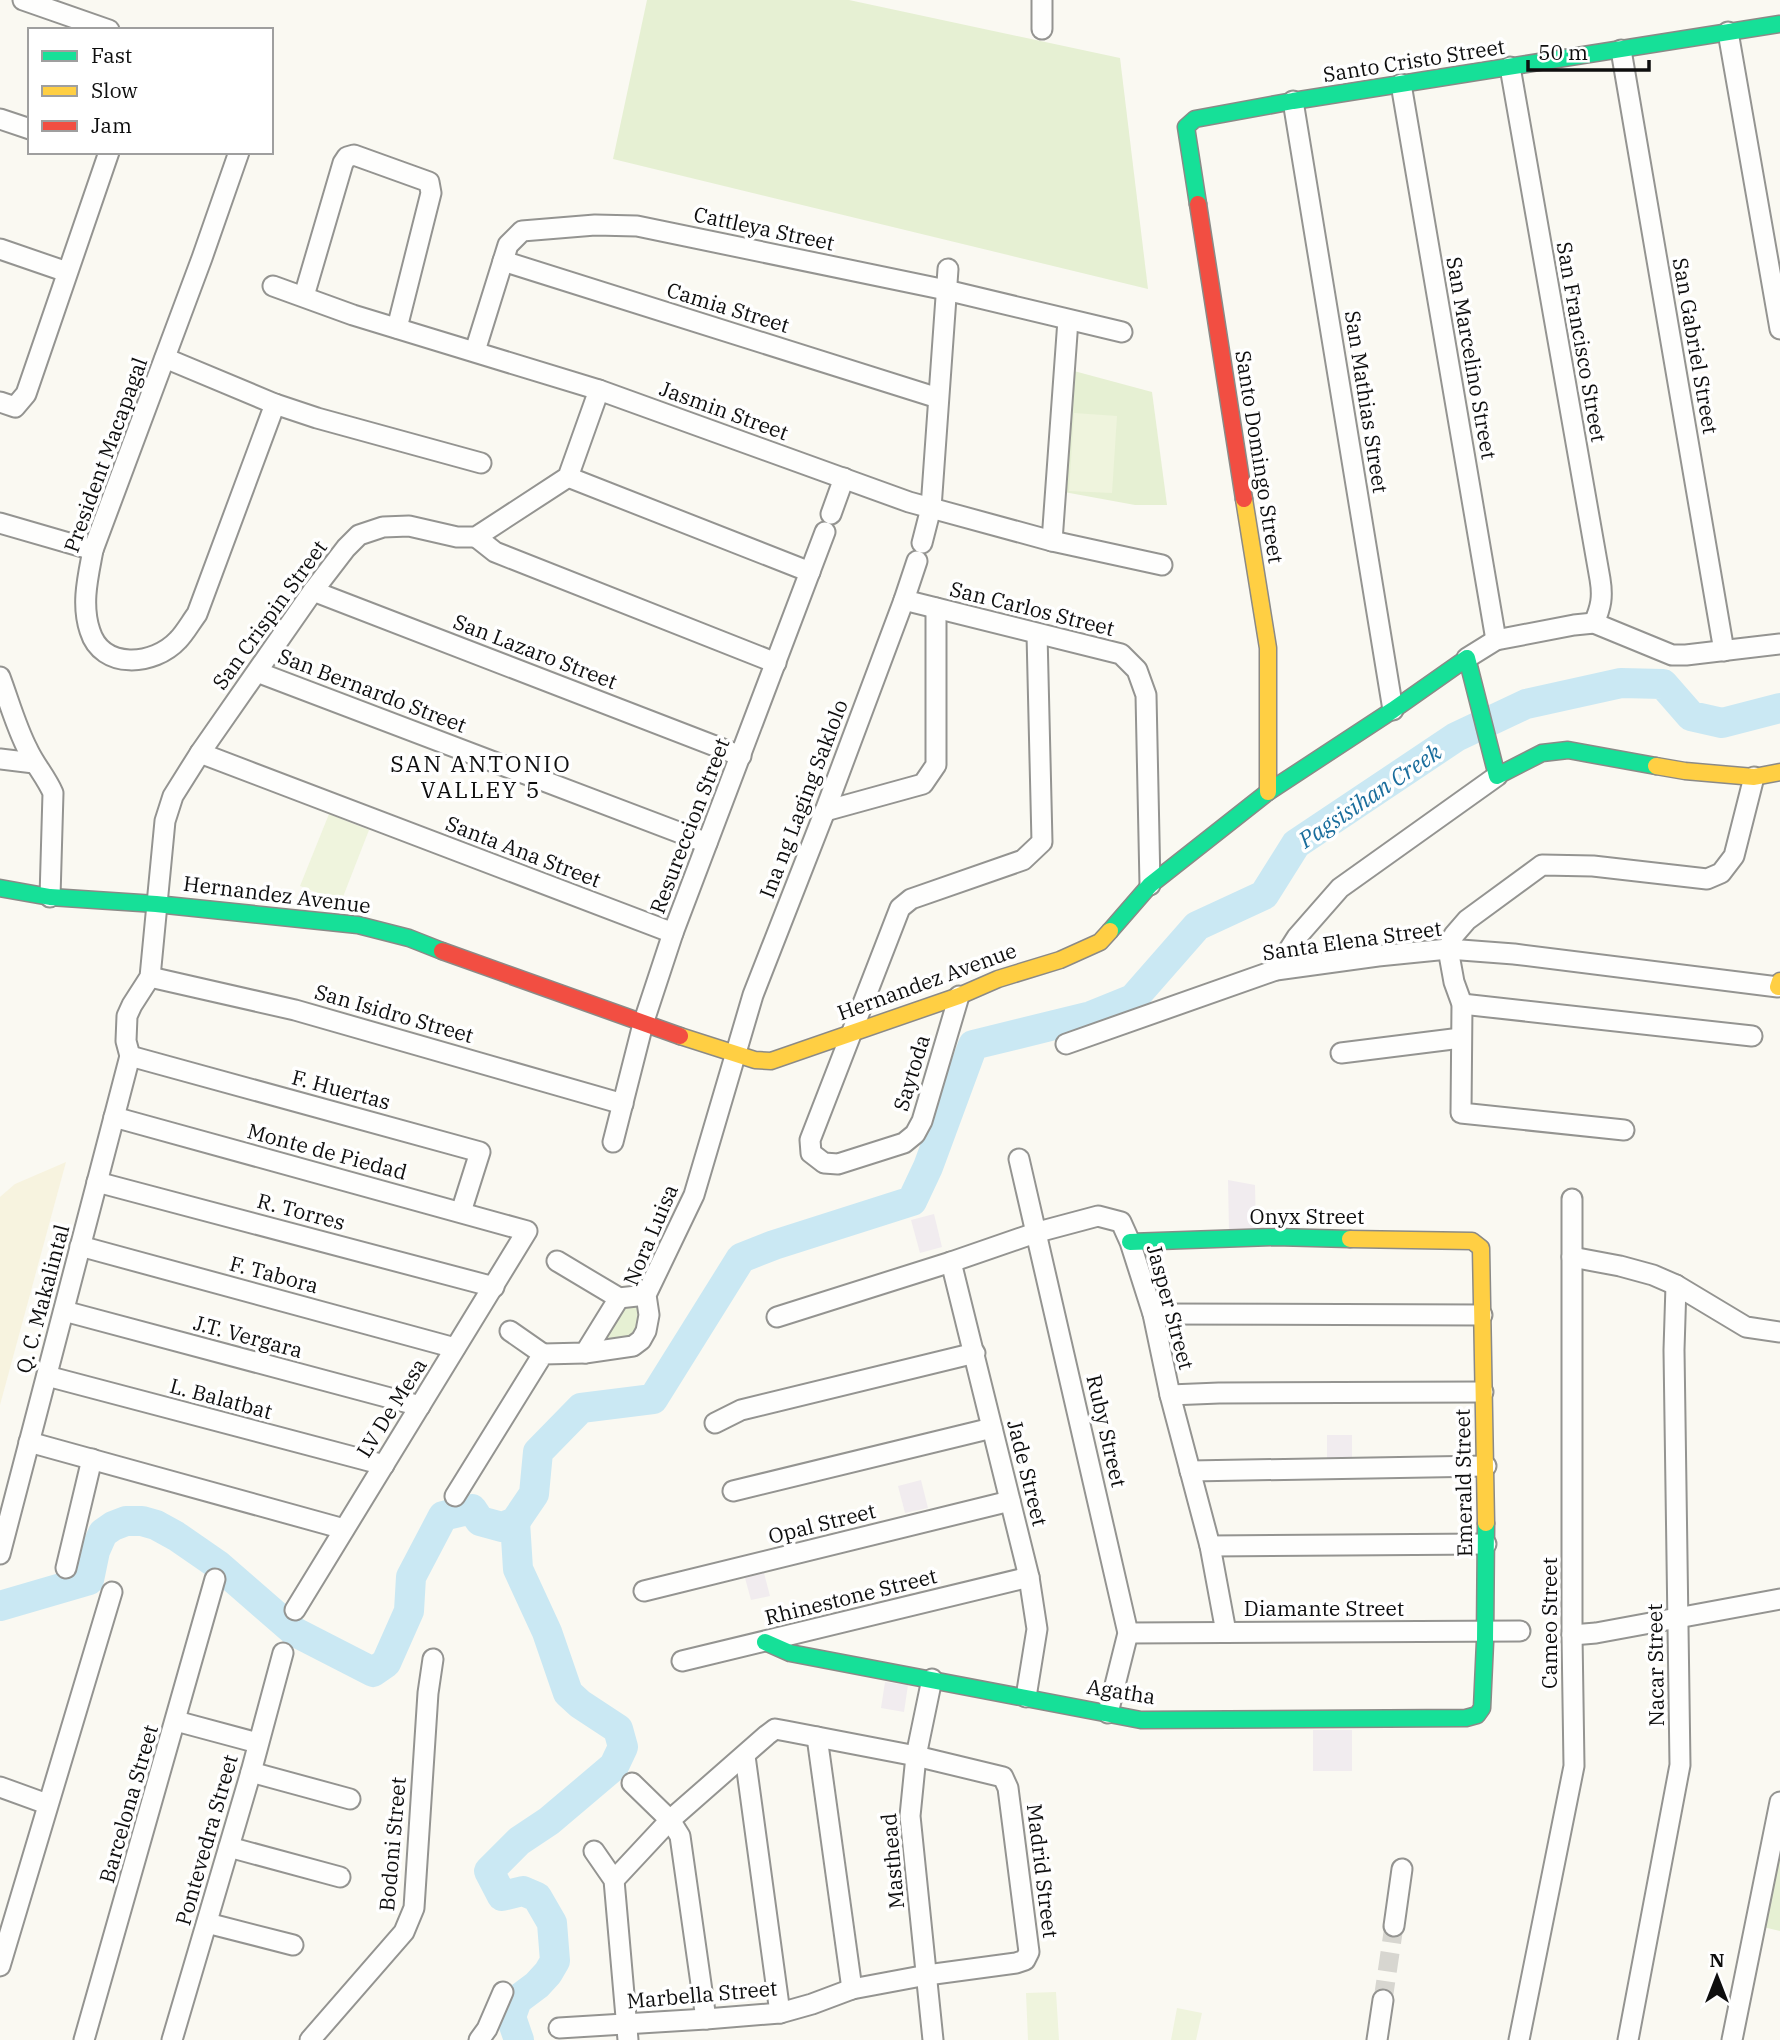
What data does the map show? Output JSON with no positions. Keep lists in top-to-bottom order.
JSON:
{
  "streets": {
    "street": [
      "Santo Cristo Street",
      "Cattleya Street",
      "Camia Street",
      "San Francisco Street",
      "San Gabriel Street",
      "San Marcelino Street",
      "San Mathias Street",
      "Jasmin Street",
      "President Macapagal",
      "Santo Domingo Street",
      "San Carlos Street",
      "San Crispin Street",
      "San Lazaro Street",
      "San Bernardo Street",
      "Ina ng Laging Saklolo",
      "Resureccion Street",
      "Santa Ana Street",
      "Hernandez Avenue",
      "Santa Elena Street",
      "San Isidro Street",
      "Saytoda",
      "F. Huertas",
      "Monte de Piedad",
      "R. Torres",
      "Onyx Street",
      "Nora Luisa",
      "F. Tabora",
      "Q. C. Makalintal",
      "Jasper Street",
      "J.T. Vergara",
      "L. Balatbat",
      "LV De Mesa",
      "Ruby Street",
      "Jade Street",
      "Emerald Street",
      "Opal Street",
      "Rhinestone Street",
      "Diamante Street",
      "Cameo Street",
      "Nacar Street",
      "Agatha",
      "Barcelona Street",
      "Pontevedra Street",
      "Bodoni Street",
      "Masthead",
      "Madrid Street",
      "Marbella Street"
    ]
  },
  "crossings": [
    ["Santo Cristo Street", "San Francisco Street"],
    ["Santo Cristo Street", "San Gabriel Street"],
    ["Santo Cristo Street", "San Marcelino Street"],
    ["Santo Cristo Street", "San Mathias Street"],
    ["Santo Cristo Street", "Santo Domingo Street"],
    ["Cattleya Street", "Camia Street"],
    ["Cattleya Street", "Jasmin Street"],
    ["Cattleya Street", "Ina ng Laging Saklolo"],
    ["Camia Street", "Ina ng Laging Saklolo"],
    ["San Francisco Street", "Hernandez Avenue"],
    ["San Marcelino Street", "Hernandez Avenue"],
    ["San Mathias Street", "Hernandez Avenue"],
    ["Jasmin Street", "Ina ng Laging Saklolo"],
    ["Jasmin Street", "Resureccion Street"],
    ["Santo Domingo Street", "Hernandez Avenue"],
    ["San Carlos Street", "Ina ng Laging Saklolo"],
    ["San Carlos Street", "Hernandez Avenue"],
    ["San Crispin Street", "San Lazaro Street"],
    ["San Crispin Street", "San Bernardo Street"],
    ["San Crispin Street", "Santa Ana Street"],
    ["San Crispin Street", "Hernandez Avenue"],
    ["San Crispin Street", "San Isidro Street"],
    ["San Lazaro Street", "Resureccion Street"],
    ["San Bernardo Street", "Resureccion Street"],
    ["Ina ng Laging Saklolo", "Hernandez Avenue"],
    ["Ina ng Laging Saklolo", "Nora Luisa"],
    ["Resureccion Street", "Santa Ana Street"],
    ["Resureccion Street", "Hernandez Avenue"],
    ["Resureccion Street", "San Isidro Street"],
    ["Hernandez Avenue", "Saytoda"],
    ["Hernandez Avenue", "Nora Luisa"],
    ["F. Huertas", "Monte de Piedad"],
    ["F. Huertas", "Q. C. Makalintal"],
    ["Monte de Piedad", "Q. C. Makalintal"],
    ["Monte de Piedad", "LV De Mesa"],
    ["R. Torres", "Q. C. Makalintal"],
    ["R. Torres", "LV De Mesa"],
    ["Onyx Street", "Jasper Street"],
    ["Onyx Street", "Emerald Street"],
    ["F. Tabora", "Q. C. Makalintal"],
    ["F. Tabora", "LV De Mesa"],
    ["Q. C. Makalintal", "J.T. Vergara"],
    ["Q. C. Makalintal", "L. Balatbat"],
    ["Jasper Street", "Ruby Street"],
    ["Jasper Street", "Jade Street"],
    ["Jasper Street", "Diamante Street"],
    ["J.T. Vergara", "LV De Mesa"],
    ["L. Balatbat", "LV De Mesa"],
    ["Ruby Street", "Diamante Street"],
    ["Ruby Street", "Agatha"],
    ["Jade Street", "Opal Street"],
    ["Jade Street", "Rhinestone Street"],
    ["Jade Street", "Agatha"],
    ["Emerald Street", "Diamante Street"],
    ["Emerald Street", "Agatha"],
    ["Rhinestone Street", "Agatha"],
    ["Agatha", "Masthead"],
    ["Masthead", "Madrid Street"],
    ["Masthead", "Marbella Street"],
    ["Madrid Street", "Marbella Street"]
  ],
  "districts": ["SAN ANTONIO VALLEY 5"],
  "water": ["Pagsisihan Creek"],
  "legend": ["Fast", "Slow", "Jam"],
  "scale_bar": "50 m",
  "north": "top"
}
